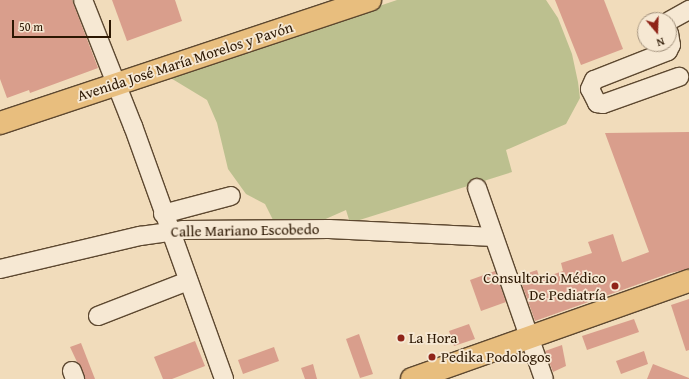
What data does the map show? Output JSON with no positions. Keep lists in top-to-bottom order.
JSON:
{
  "streets": {
    "main road": ["Avenida José María Morelos y Pavón"],
    "street": ["Calle Mariano Escobedo"]
  },
  "places": ["Consultorio Médico De Pediatría", "La Hora", "Pedika Podologos"],
  "scale_bar": "50 m",
  "north": "bottom"
}
